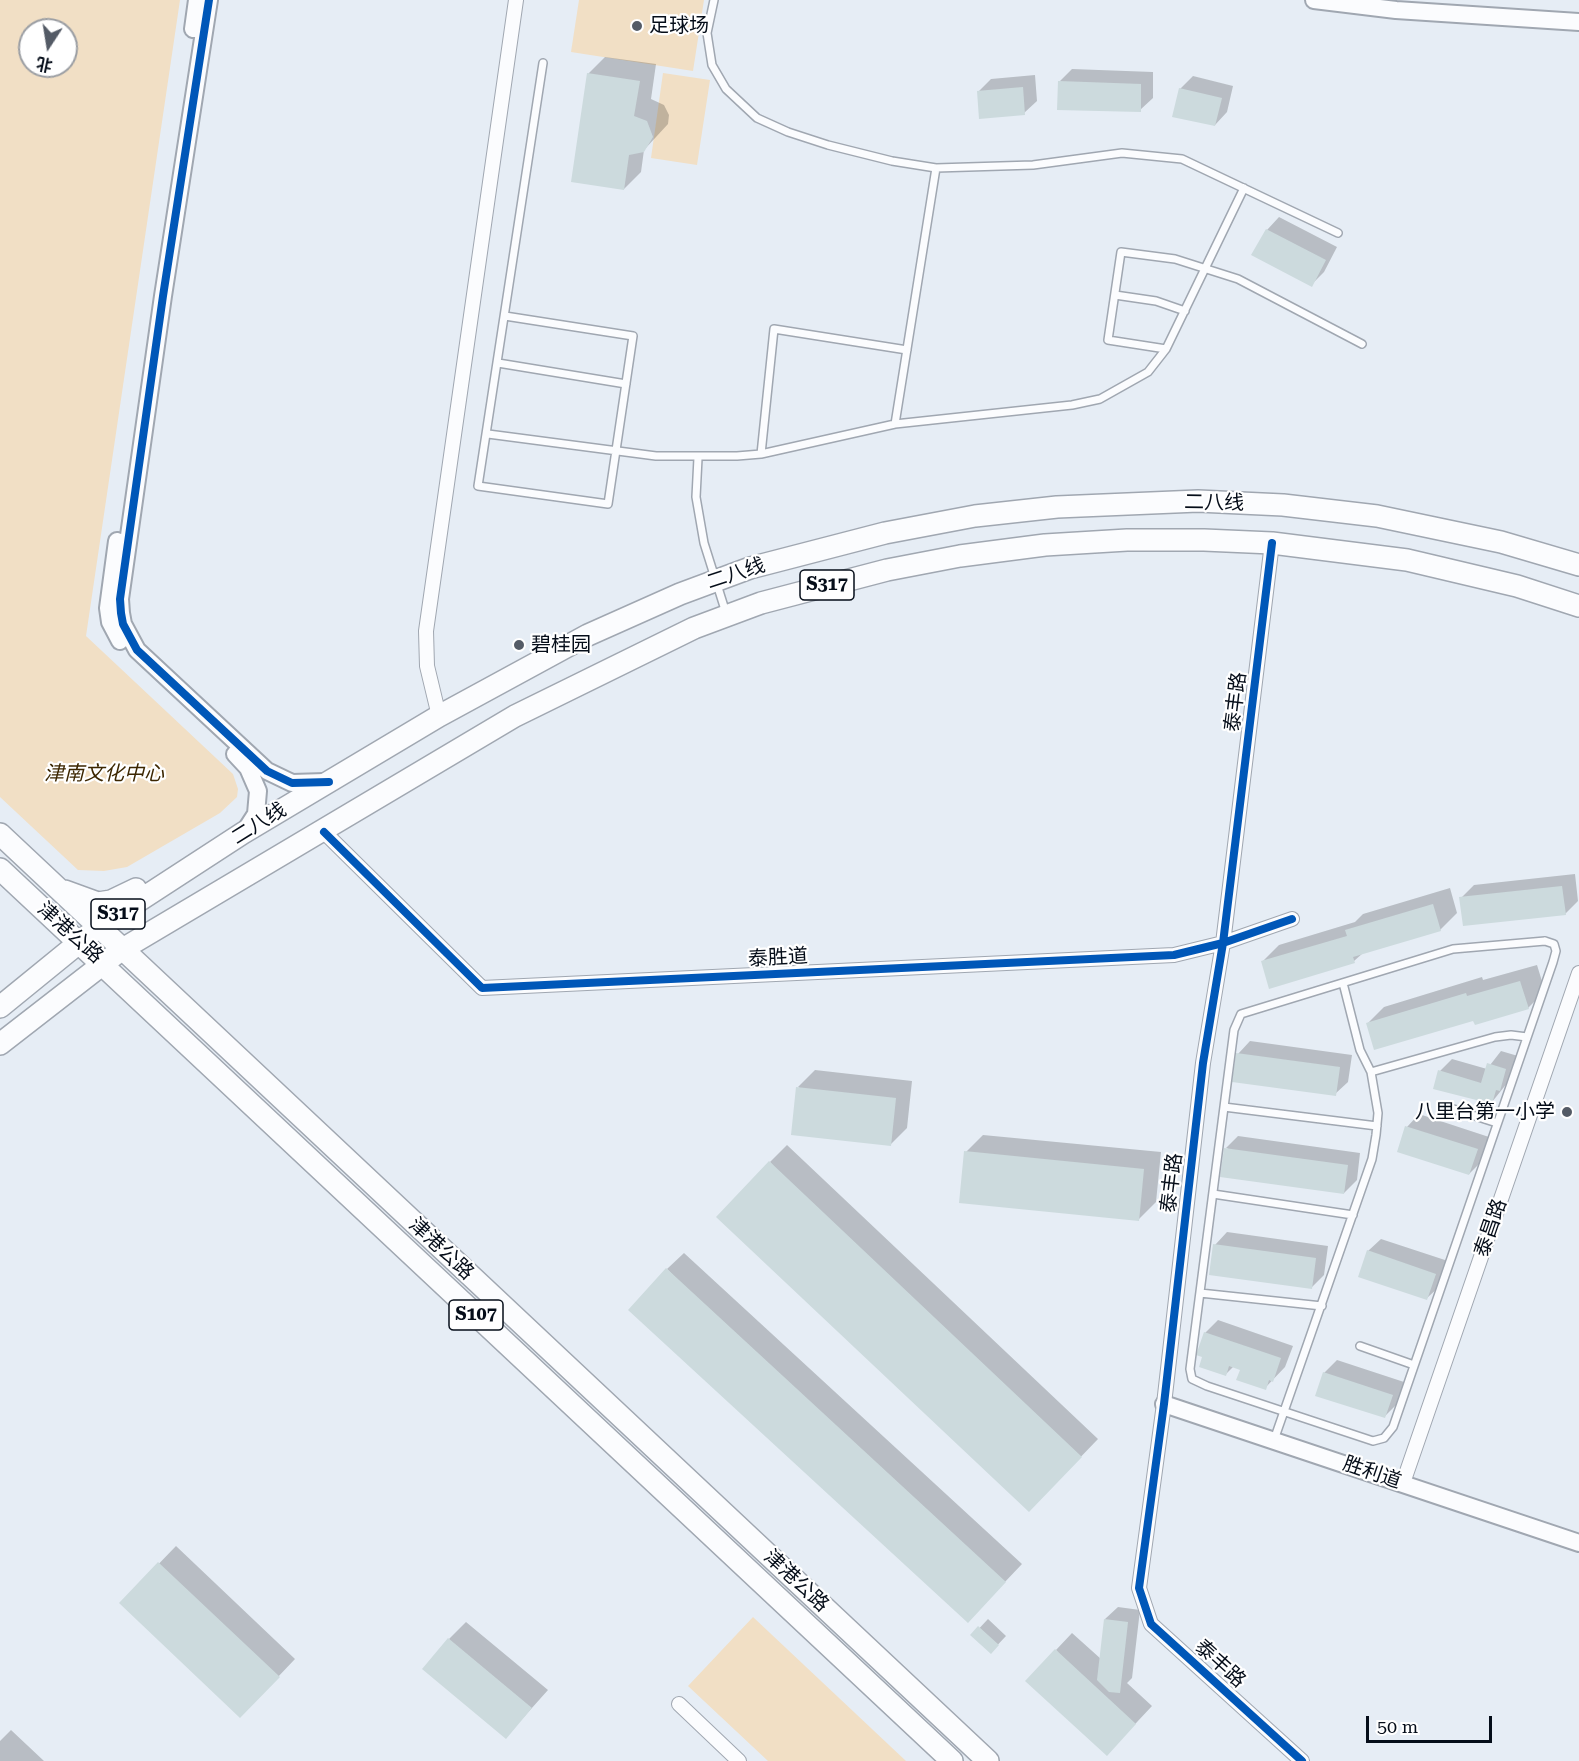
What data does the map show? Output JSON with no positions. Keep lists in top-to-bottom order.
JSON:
{
  "streets": {
    "main road": [
      "二八线",
      "S317",
      "津港公路",
      "S107"
    ],
    "street": [
      "泰丰路",
      "泰胜道",
      "泰昌路",
      "胜利道"
    ]
  },
  "crossings": [
    ["二八线", "泰丰路"],
    ["二八线", "津港公路"],
    ["二八线", "泰胜道"],
    ["泰丰路", "泰胜道"],
    ["泰丰路", "胜利道"],
    ["泰昌路", "胜利道"]
  ],
  "parks": ["津南文化中心"],
  "places": ["足球场", "碧桂园", "八里台第一小学"],
  "scale_bar": "50 m",
  "north": "bottom"
}
